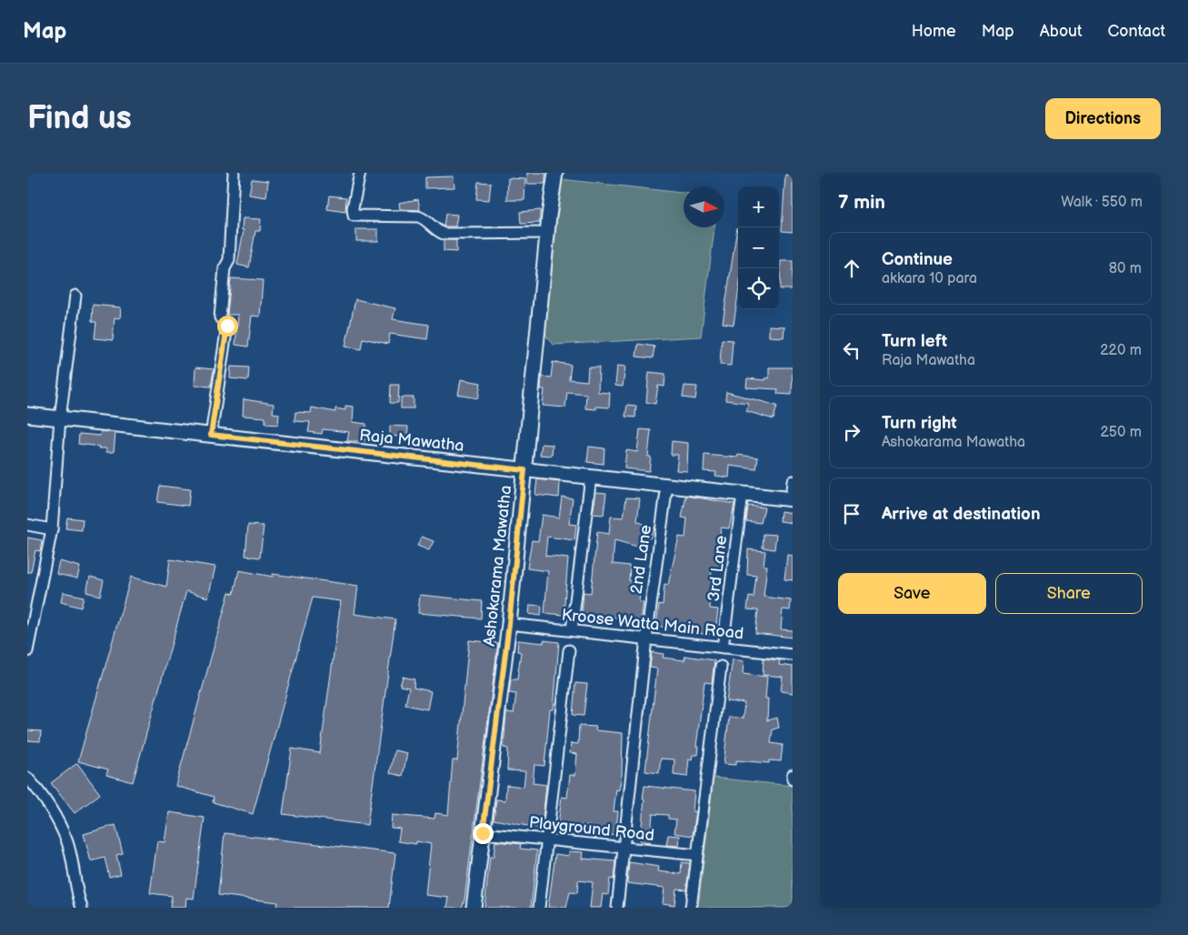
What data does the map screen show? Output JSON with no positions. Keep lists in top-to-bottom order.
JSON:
{
  "streets": {
    "street": [
      "Raja Mawatha",
      "2nd Lane",
      "Ashokarama Mawatha",
      "3rd Lane",
      "Kroose Watta Main Road",
      "Playground Road"
    ]
  },
  "crossings": [
    ["Raja Mawatha", "2nd Lane"],
    ["Raja Mawatha", "Ashokarama Mawatha"],
    ["Raja Mawatha", "3rd Lane"],
    ["2nd Lane", "Kroose Watta Main Road"],
    ["2nd Lane", "Playground Road"],
    ["Ashokarama Mawatha", "Kroose Watta Main Road"],
    ["Ashokarama Mawatha", "Playground Road"],
    ["3rd Lane", "Kroose Watta Main Road"]
  ],
  "north": "right",
  "page": {
    "header": "Map",
    "nav": [
      "Home",
      "Map",
      "About",
      "Contact"
    ],
    "buttons": [
      "Directions",
      ["Save", "Share"]
    ],
    "title": "Find us",
    "heading": ["7 min", "Walk · 550 m"],
    "map_buttons": ["+", "−"],
    "list": [
      ["Continue", "akkara 10 para", "80 m"],
      ["Turn left", "Raja Mawatha", "220 m"],
      ["Turn right", "Ashokarama Mawatha", "250 m"],
      "Arrive at destination"
    ]
  }
}
